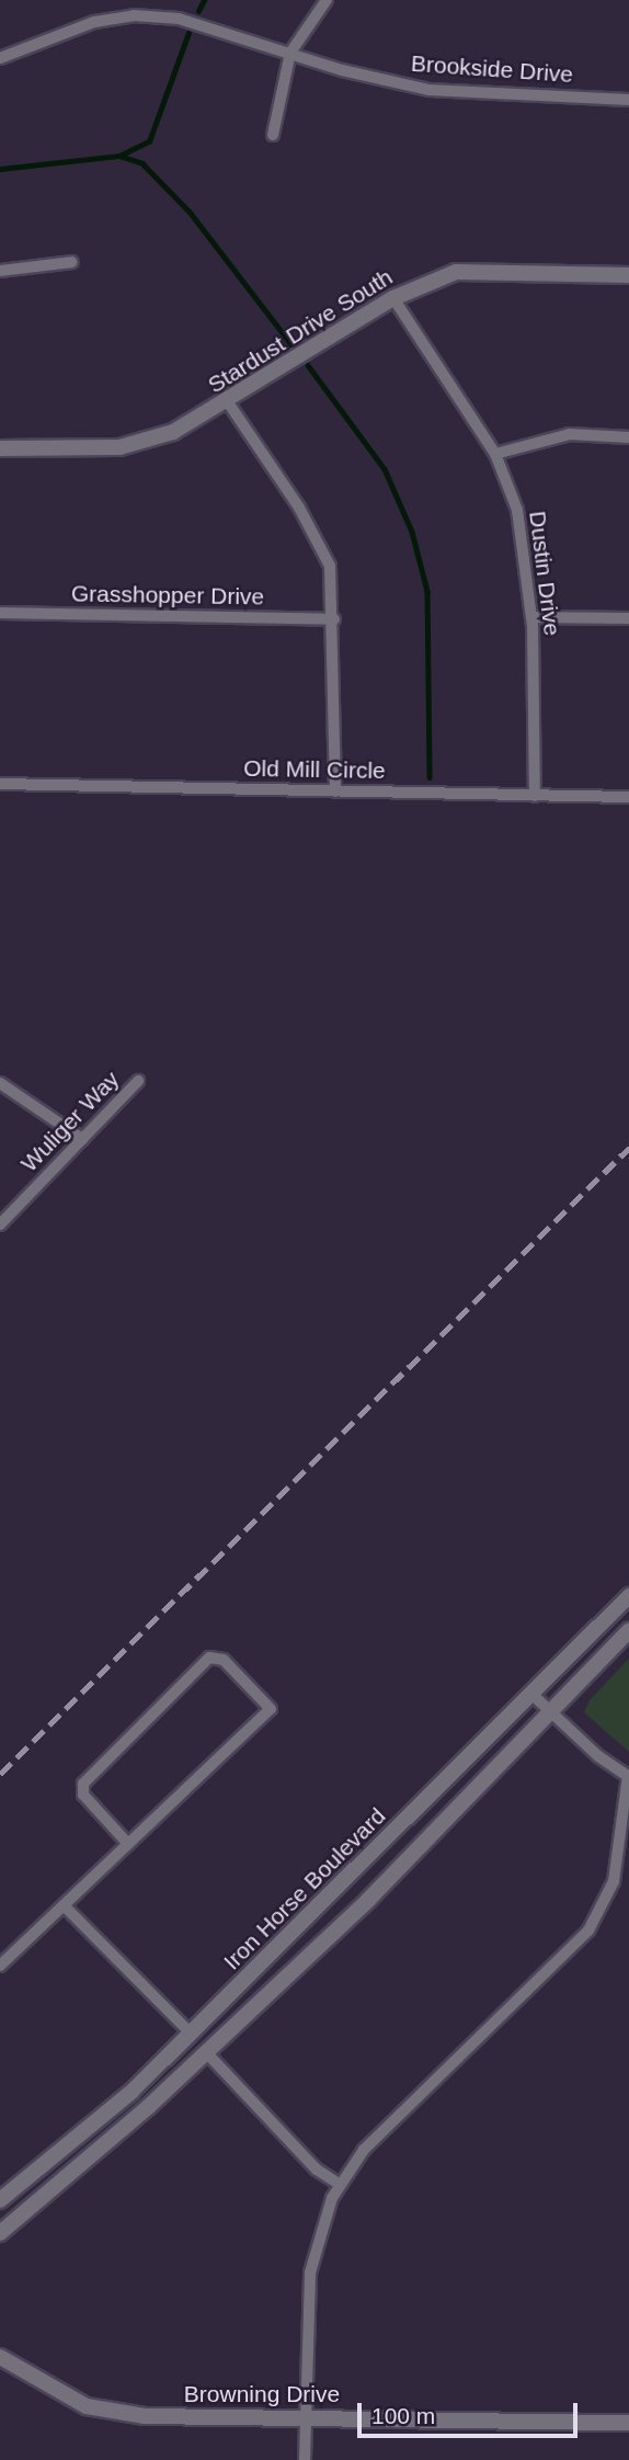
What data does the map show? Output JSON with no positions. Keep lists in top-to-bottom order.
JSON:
{
  "streets": {
    "street": [
      "Brookside Drive",
      "Stardust Drive South",
      "Dustin Drive",
      "Grasshopper Drive",
      "Old Mill Circle",
      "Wuliger Way",
      "Iron Horse Boulevard",
      "Browning Drive"
    ]
  },
  "crossings": [
    ["Stardust Drive South", "Dustin Drive"],
    ["Dustin Drive", "Old Mill Circle"]
  ],
  "scale_bar": "100 m"
}
